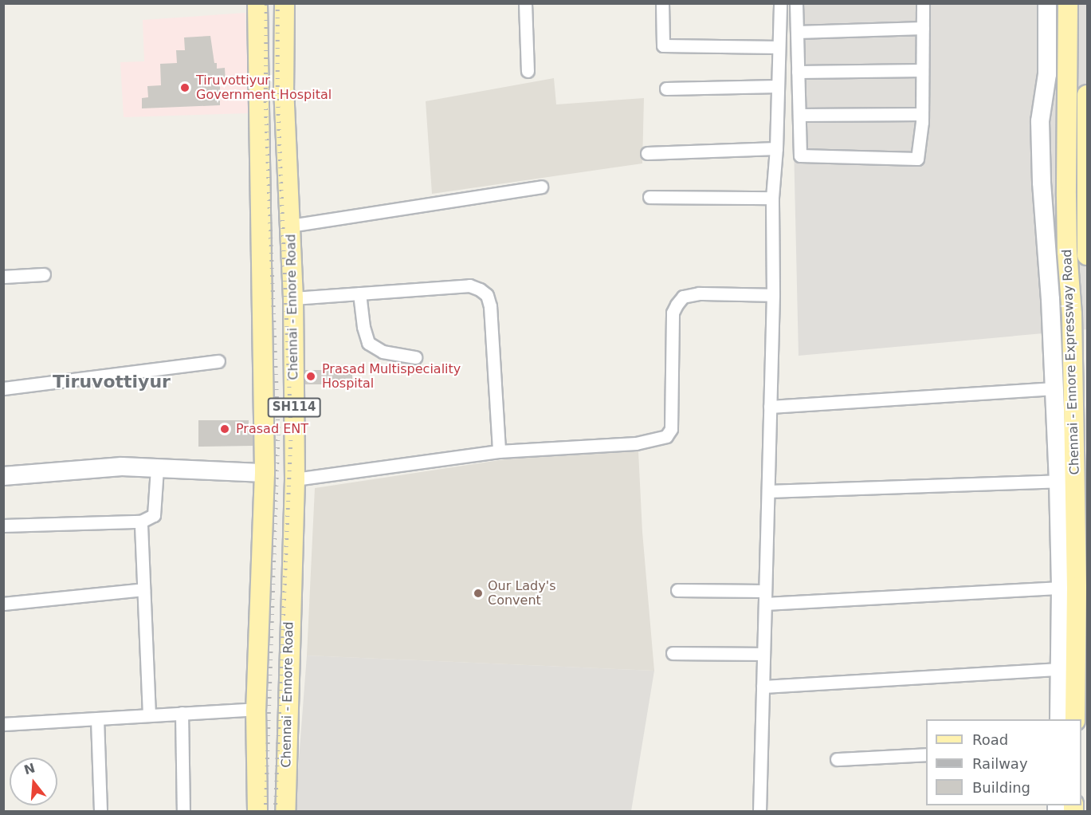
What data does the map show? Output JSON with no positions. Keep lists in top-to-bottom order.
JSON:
{
  "streets": {
    "main road": ["Chennai - Ennore Road", "Chennai - Ennore Expressway Road", "SH114"]
  },
  "districts": ["Tiruvottiyur"],
  "places": [
    "Tiruvottiyur Government Hospital",
    "Prasad Multispeciality Hospital",
    "Prasad ENT",
    "Our Lady's Convent"
  ],
  "legend": ["Road", "Railway", "Building"],
  "north": "top"
}
